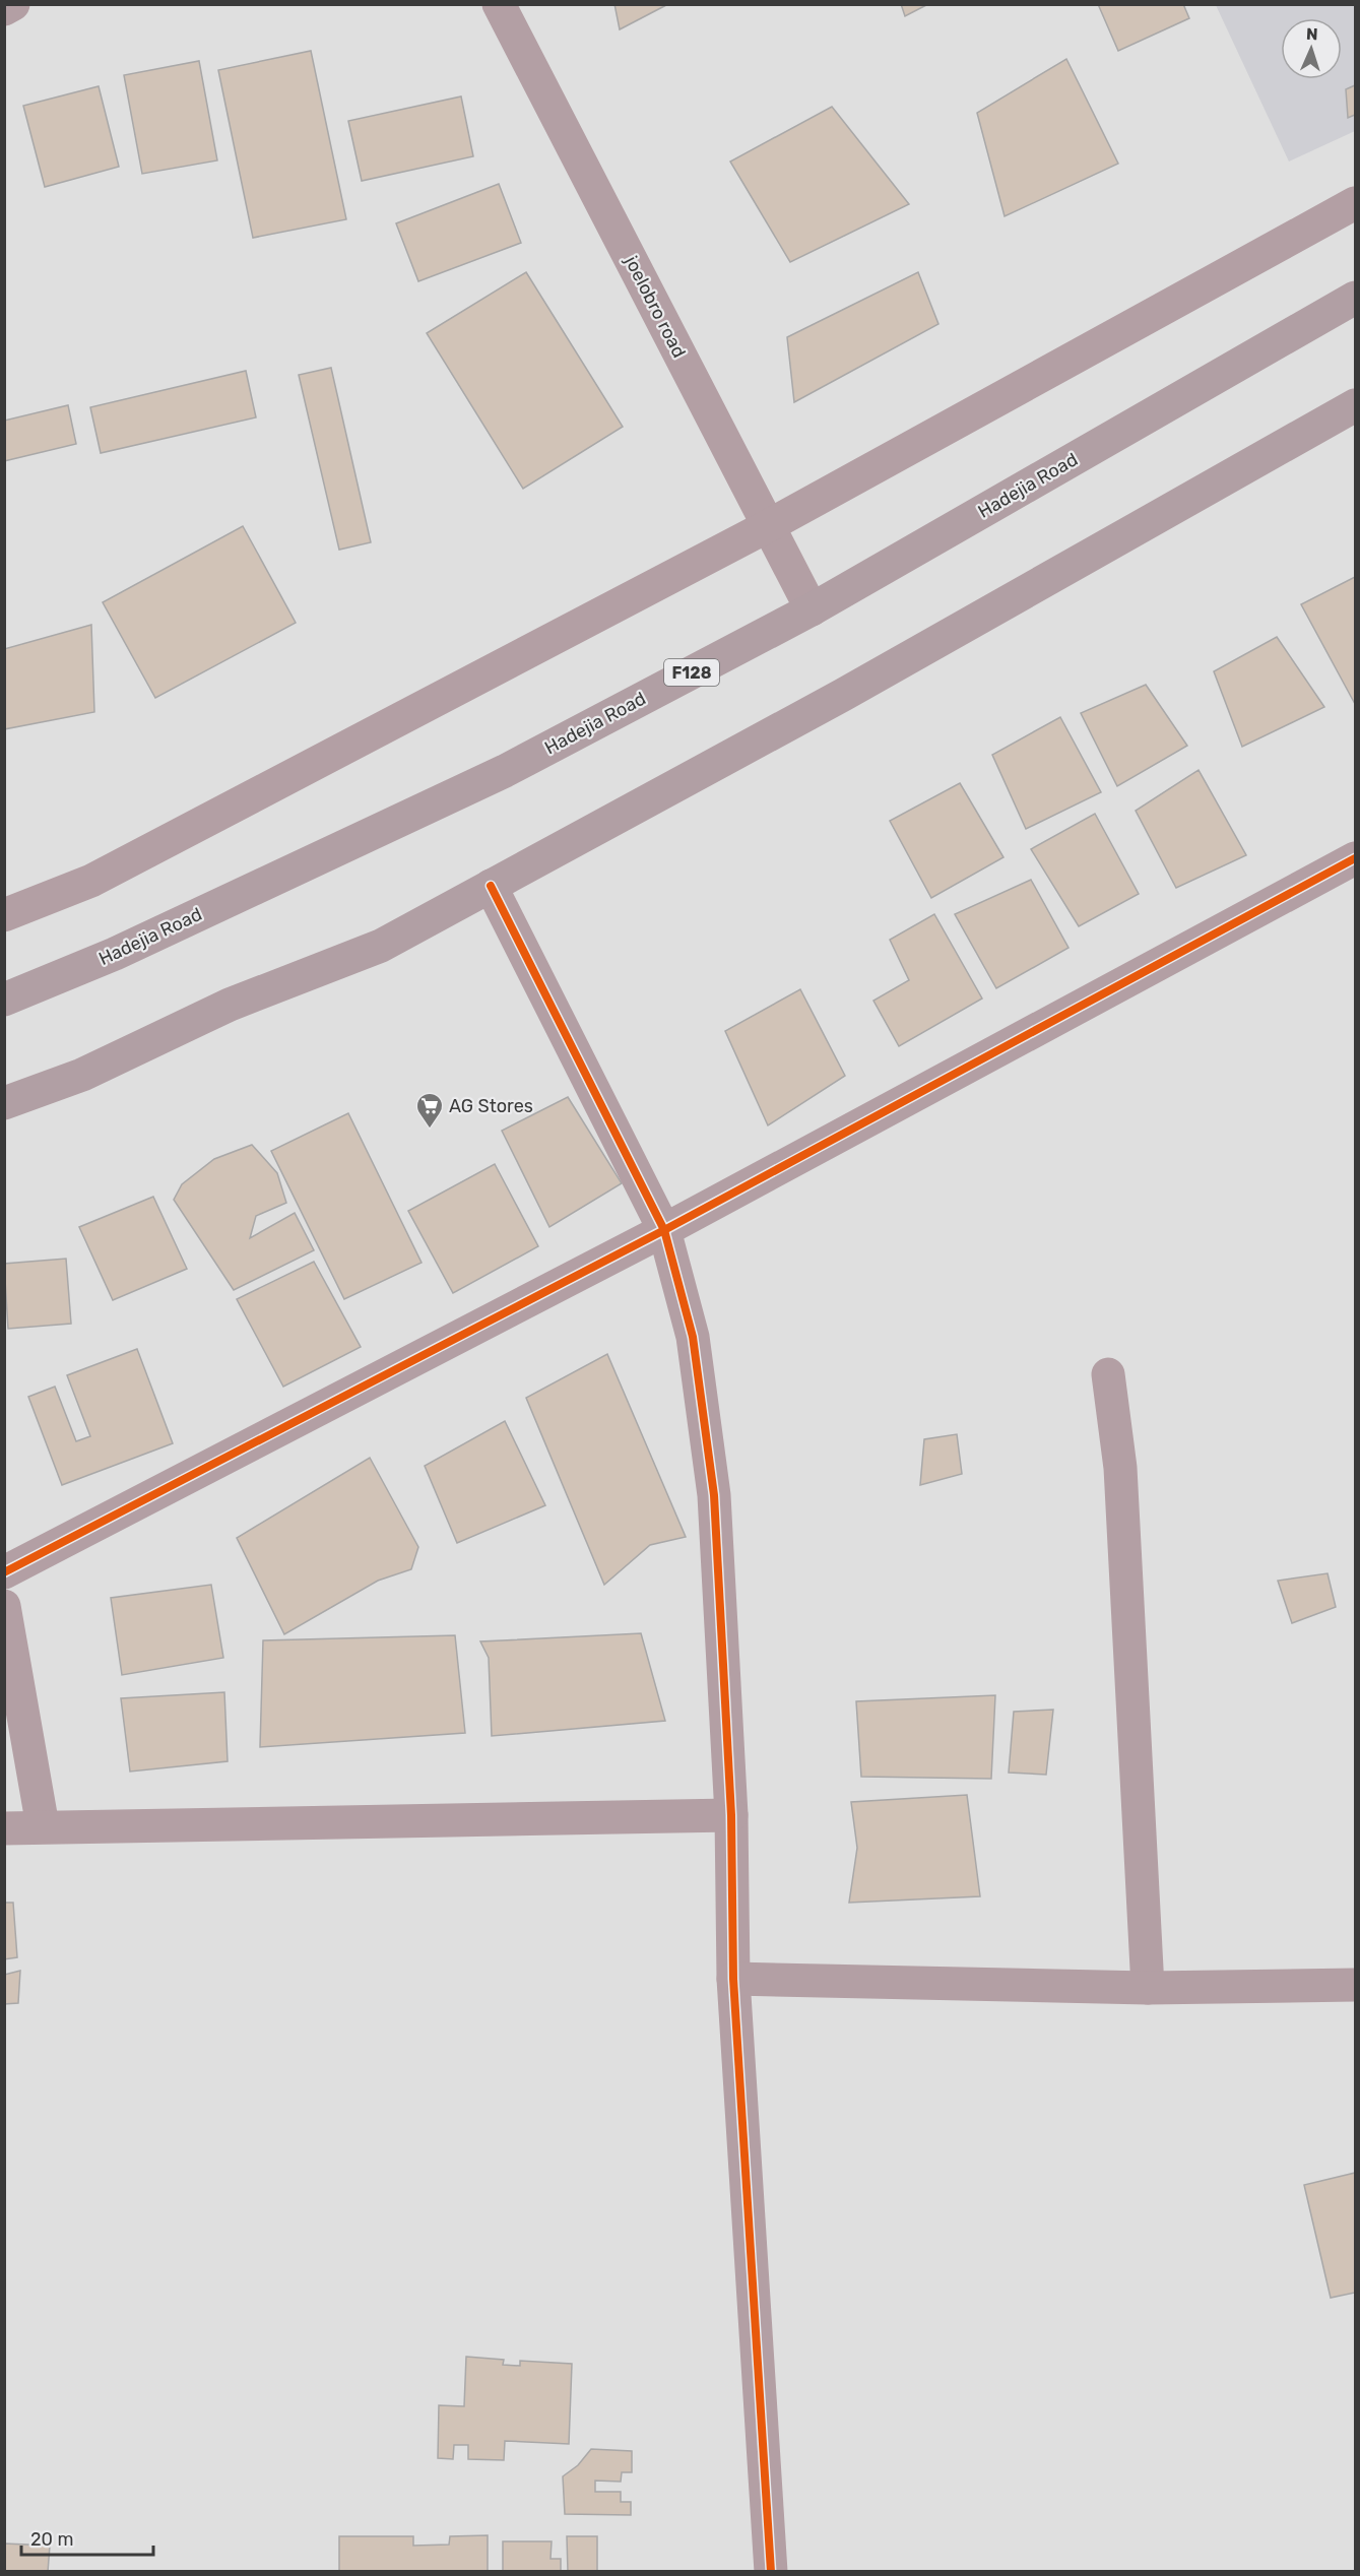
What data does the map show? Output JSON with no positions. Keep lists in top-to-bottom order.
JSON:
{
  "streets": {
    "main road": ["Hadejia Road", "F128"],
    "street": ["joelobro road"]
  },
  "crossings": [
    ["joelobro road", "Hadejia Road"]
  ],
  "places": {
    "supermarket": ["AG Stores"]
  },
  "scale_bar": "20 m",
  "north": "top"
}
